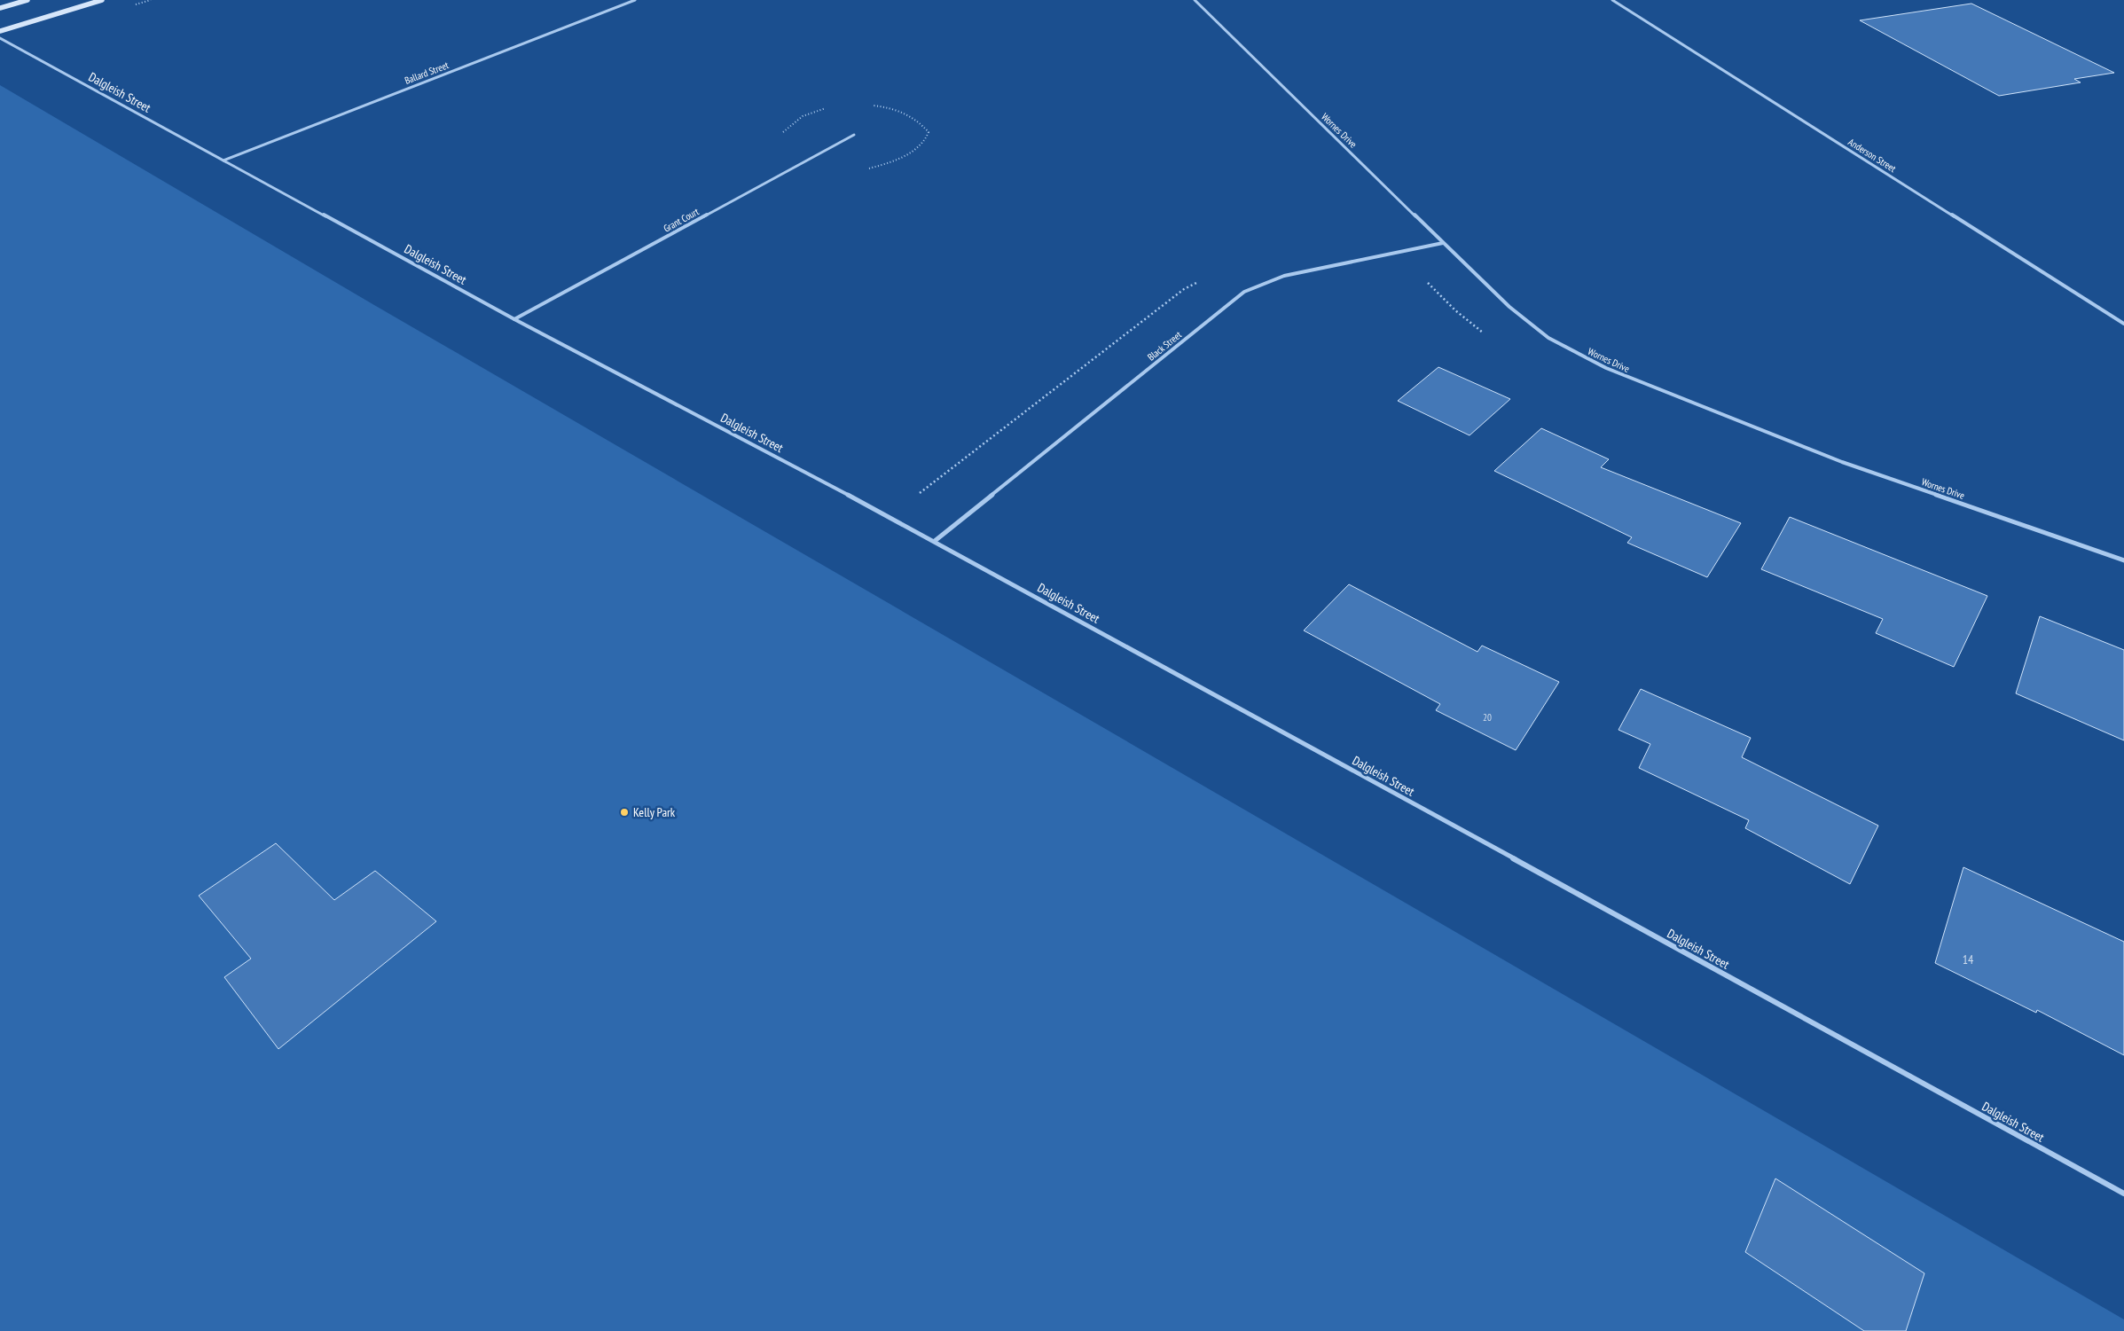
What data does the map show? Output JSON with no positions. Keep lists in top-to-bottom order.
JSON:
{
  "streets": {
    "street": [
      "Ballard Street",
      "Dalgleish Street",
      "Wornes Drive",
      "Anderson Street",
      "Grant Court",
      "Black Street"
    ]
  },
  "crossings": [
    ["Ballard Street", "Dalgleish Street"],
    ["Dalgleish Street", "Grant Court"],
    ["Dalgleish Street", "Black Street"],
    ["Wornes Drive", "Black Street"]
  ],
  "places": ["Kelly Park"],
  "house_numbers": ["20", "14"]
}
